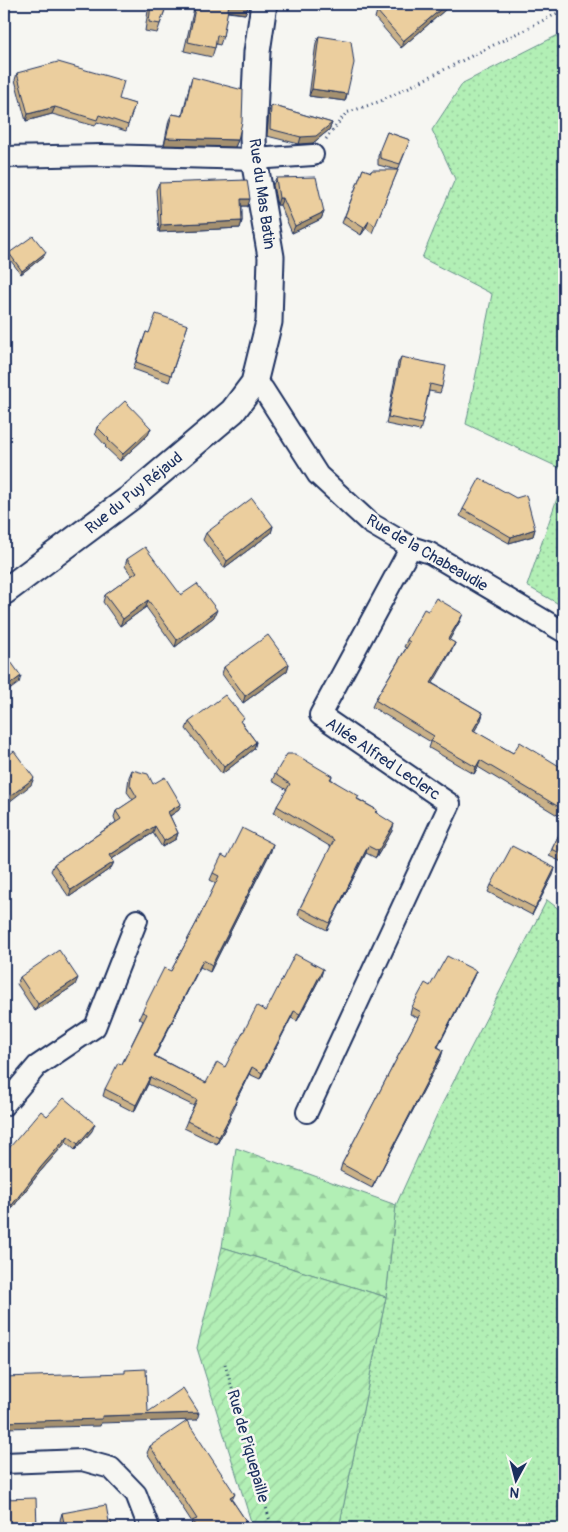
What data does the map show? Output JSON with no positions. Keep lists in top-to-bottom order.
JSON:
{
  "streets": {
    "street": [
      "Rue du Mas Batin",
      "Rue du Puy Réjaud",
      "Rue de la Chabeaudie",
      "Allée Alfred Leclerc"
    ],
    "path": ["Rue de Piquepaille"]
  },
  "crossings": [
    ["Rue du Mas Batin", "Rue du Puy Réjaud"],
    ["Rue du Mas Batin", "Rue de la Chabeaudie"],
    ["Rue du Puy Réjaud", "Rue de la Chabeaudie"],
    ["Rue de la Chabeaudie", "Allée Alfred Leclerc"]
  ],
  "north": "bottom"
}
